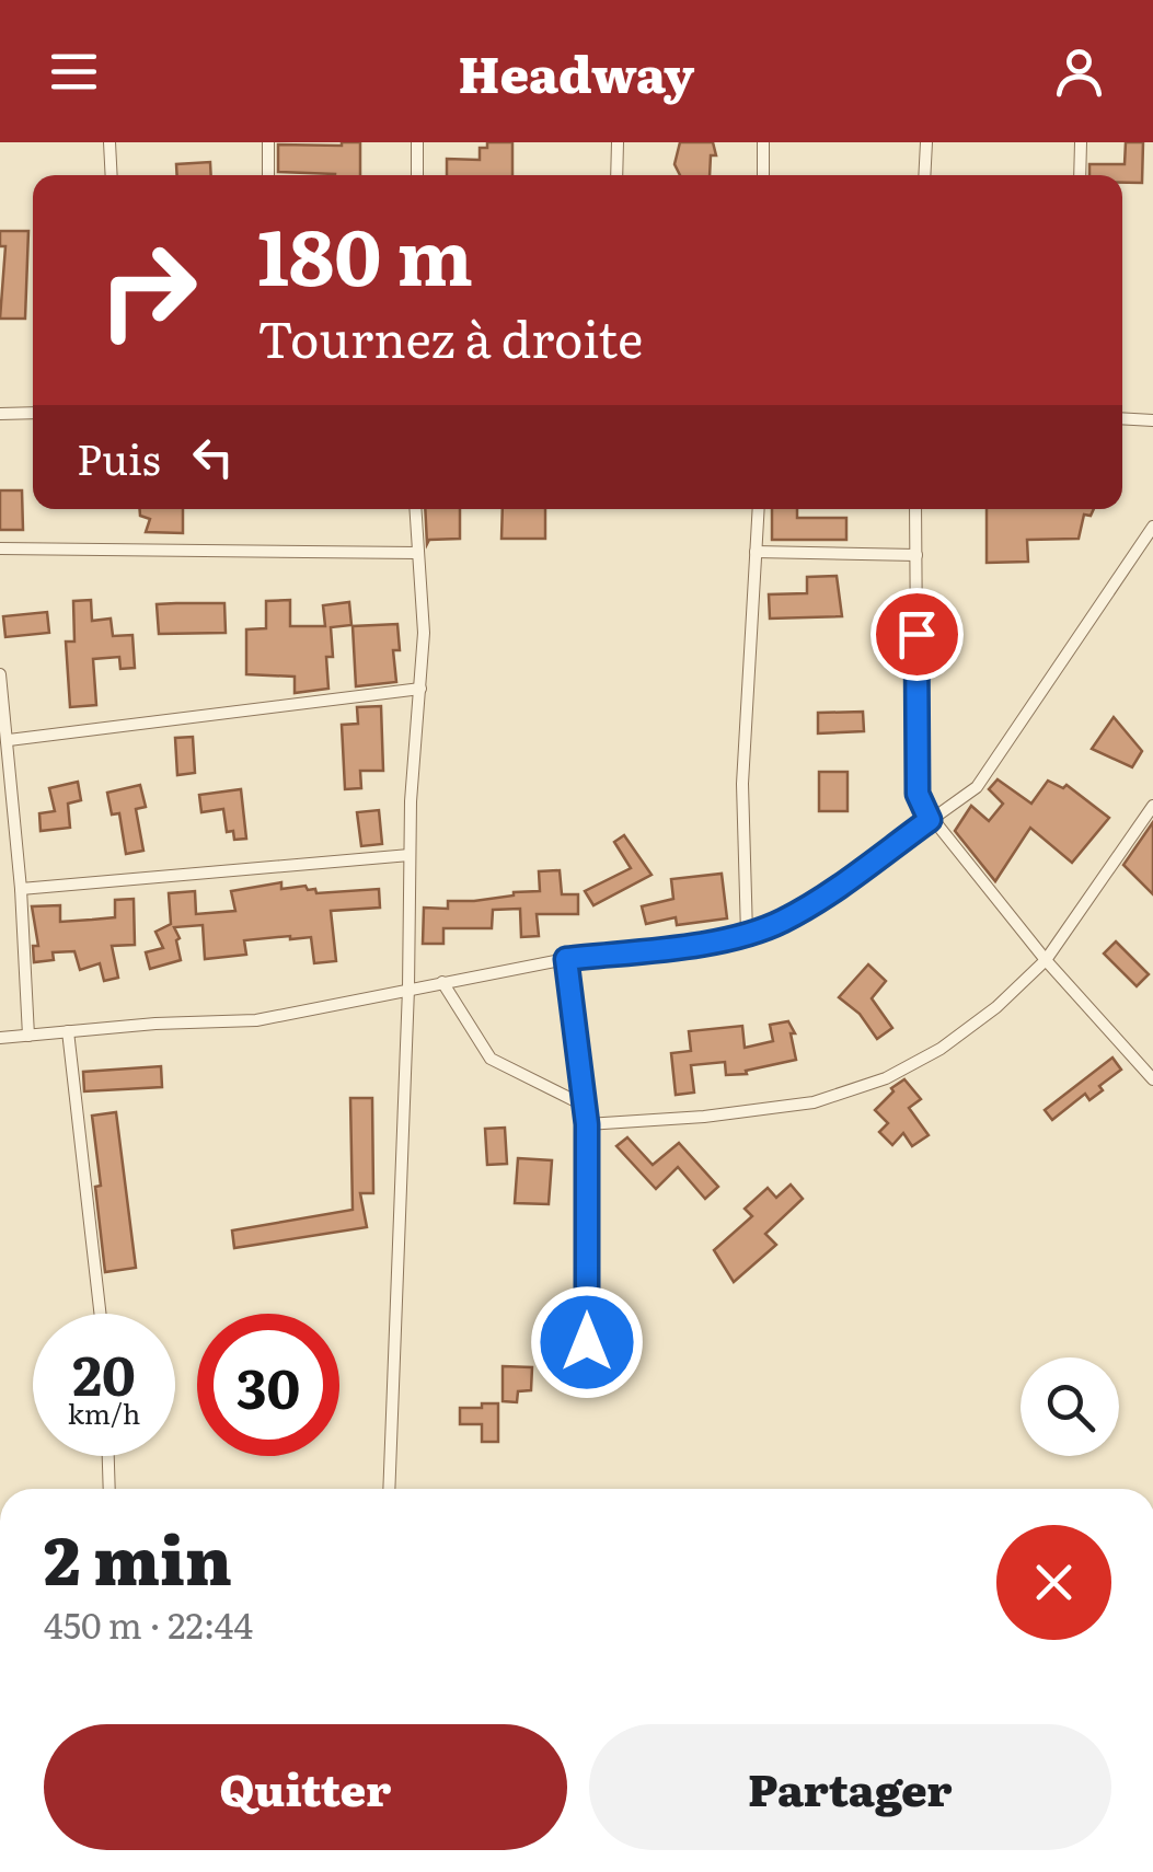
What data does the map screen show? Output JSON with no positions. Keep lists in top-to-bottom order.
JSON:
{
  "page": {
    "header": "Headway",
    "turn": ["180 m", "Tournez à droite"],
    "then": "Puis",
    "speed": "20 km/h",
    "limit": "30",
    "heading": ["2 min", "450 m · 22:44"],
    "buttons": ["Quitter", "Partager"]
  }
}
